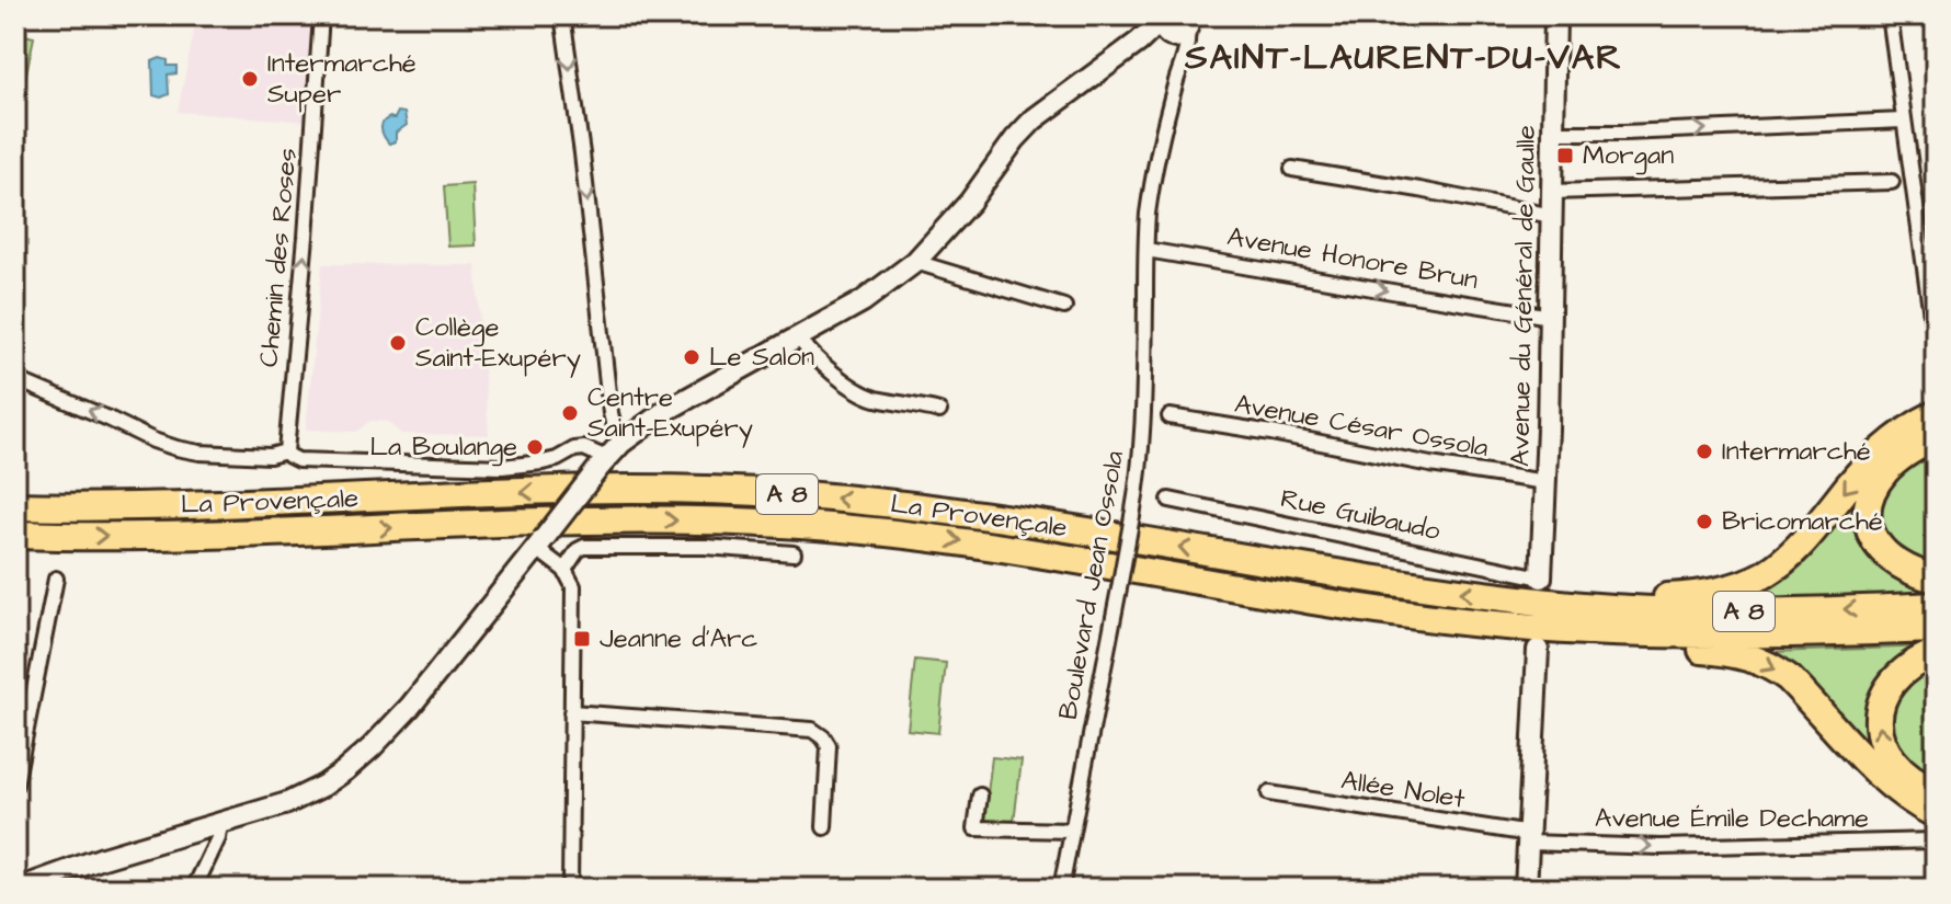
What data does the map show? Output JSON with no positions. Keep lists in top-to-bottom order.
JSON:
{
  "streets": {
    "highway": ["A 8", "La Provençale"],
    "main road": ["Avenue du Général de Gaulle"],
    "street": [
      "Chemin des Roses",
      "Avenue Honore Brun",
      "Avenue César Ossola",
      "Rue Guibaudo",
      "Boulevard Jean Ossola",
      "Allée Nolet",
      "Avenue Émile Dechame"
    ]
  },
  "crossings": [
    ["Avenue Honore Brun", "Avenue du Général de Gaulle"],
    ["Avenue Honore Brun", "Boulevard Jean Ossola"],
    ["Avenue du Général de Gaulle", "Avenue César Ossola"],
    ["Avenue du Général de Gaulle", "Rue Guibaudo"],
    ["Allée Nolet", "Avenue Émile Dechame"]
  ],
  "one_way": ["Chemin des Roses", "Avenue Émile Dechame"],
  "districts": ["SAINT-LAURENT-DU-VAR"],
  "places": {
    "other": [
      "Intermarché Super",
      "Collège Saint-Exupéry",
      "Le Salon",
      "Centre Saint-Exupéry",
      "La Boulange",
      "Intermarché",
      "Bricomarché"
    ],
    "transit": ["Morgan", "Jeanne d’Arc"]
  }
}
